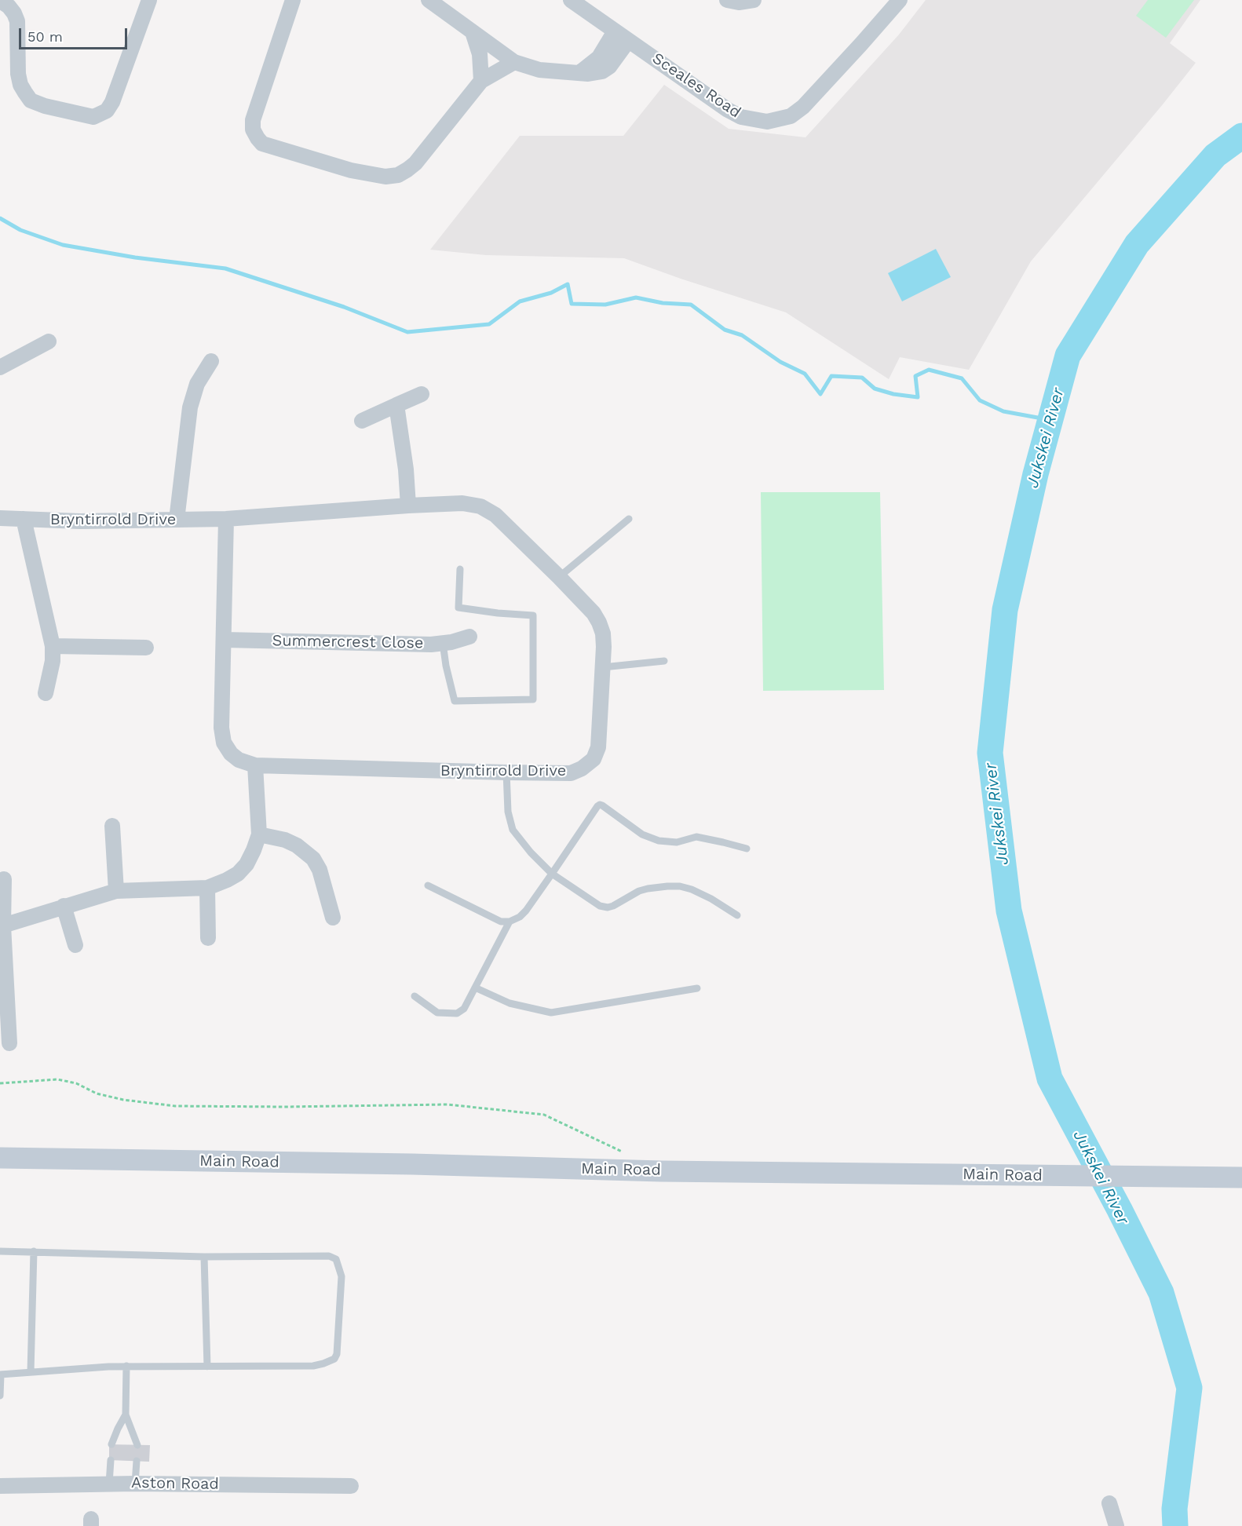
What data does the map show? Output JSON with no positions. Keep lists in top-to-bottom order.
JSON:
{
  "streets": {
    "main road": ["Main Road"],
    "street": [
      "Sceales Road",
      "Bryntirrold Drive",
      "Summercrest Close",
      "Aston Road"
    ]
  },
  "crossings": [
    ["Bryntirrold Drive", "Summercrest Close"]
  ],
  "water": ["Jukskei River"],
  "scale_bar": "50 m"
}
